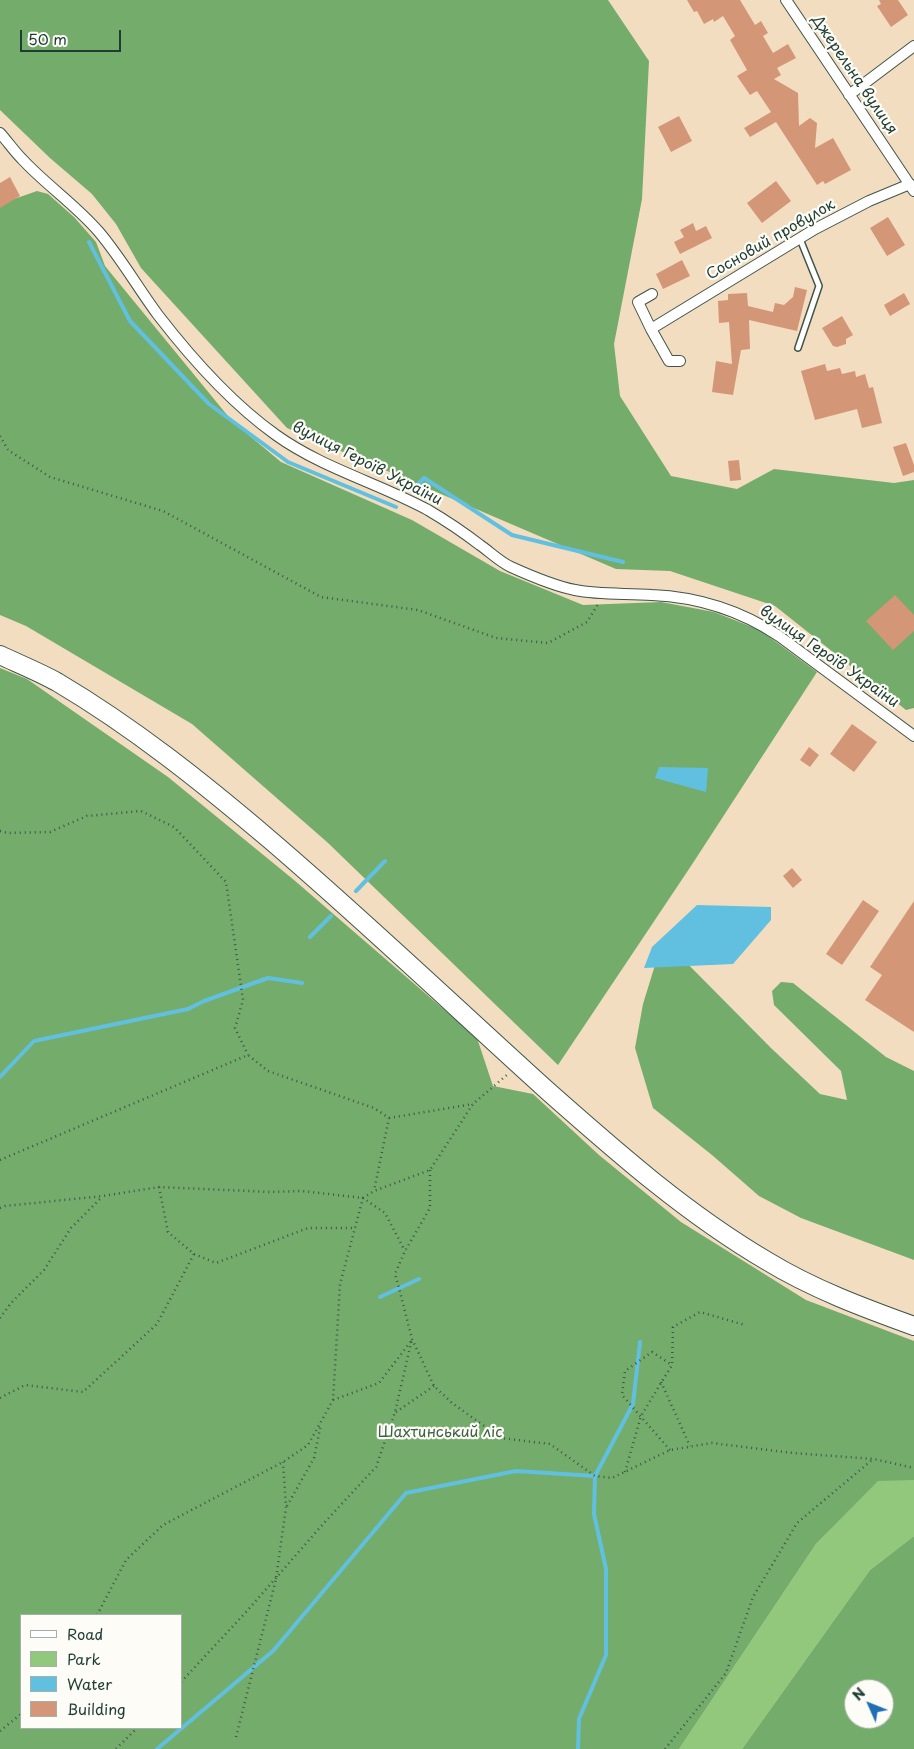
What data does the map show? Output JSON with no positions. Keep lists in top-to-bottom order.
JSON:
{
  "streets": {
    "street": ["Джерельна вулиця", "Сосновий провулок", "вулиця Героїв України"]
  },
  "crossings": [
    ["Джерельна вулиця", "Сосновий провулок"]
  ],
  "parks": ["Шахтинський ліс"],
  "legend": [
    "Road",
    "Park",
    "Water",
    "Building"
  ],
  "scale_bar": "50 m",
  "north": "top left"
}
